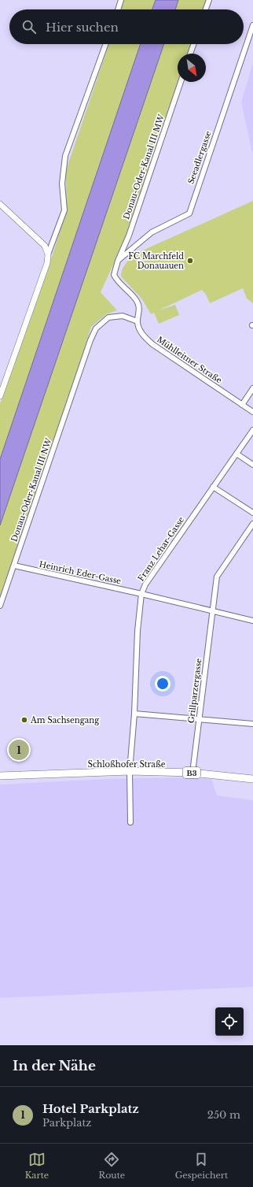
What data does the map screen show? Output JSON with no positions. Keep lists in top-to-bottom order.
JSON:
{
  "streets": {
    "main road": ["Schloßhofer Straße", "B3"],
    "street": [
      "Seeadlergasse",
      "Donau-Oder-Kanal III MW",
      "Mühlleitner Straße",
      "Donau-Oder-Kanal III NW",
      "Franz Lehar-Gasse",
      "Heinrich Eder-Gasse",
      "Grillparzergasse"
    ]
  },
  "crossings": [
    ["Seeadlergasse", "Donau-Oder-Kanal III MW"],
    ["Seeadlergasse", "Mühlleitner Straße"],
    ["Donau-Oder-Kanal III MW", "Mühlleitner Straße"],
    ["Mühlleitner Straße", "Donau-Oder-Kanal III NW"],
    ["Donau-Oder-Kanal III NW", "Heinrich Eder-Gasse"],
    ["Franz Lehar-Gasse", "Heinrich Eder-Gasse"],
    ["Franz Lehar-Gasse", "Schloßhofer Straße"],
    ["Heinrich Eder-Gasse", "Grillparzergasse"],
    ["Grillparzergasse", "Schloßhofer Straße"]
  ],
  "places": ["FC Marchfeld Donauauen", "Am Sachsengang"],
  "north": "bottom right",
  "page": {
    "search": "Hier suchen",
    "pins": "1",
    "heading": "In der Nähe",
    "list": [
      {
        "mark": "1",
        "name": "Hotel Parkplatz",
        "note": "Parkplatz",
        "value": "250 m"
      }
    ],
    "nav": ["Karte", "Route", "Gespeichert"]
  }
}
